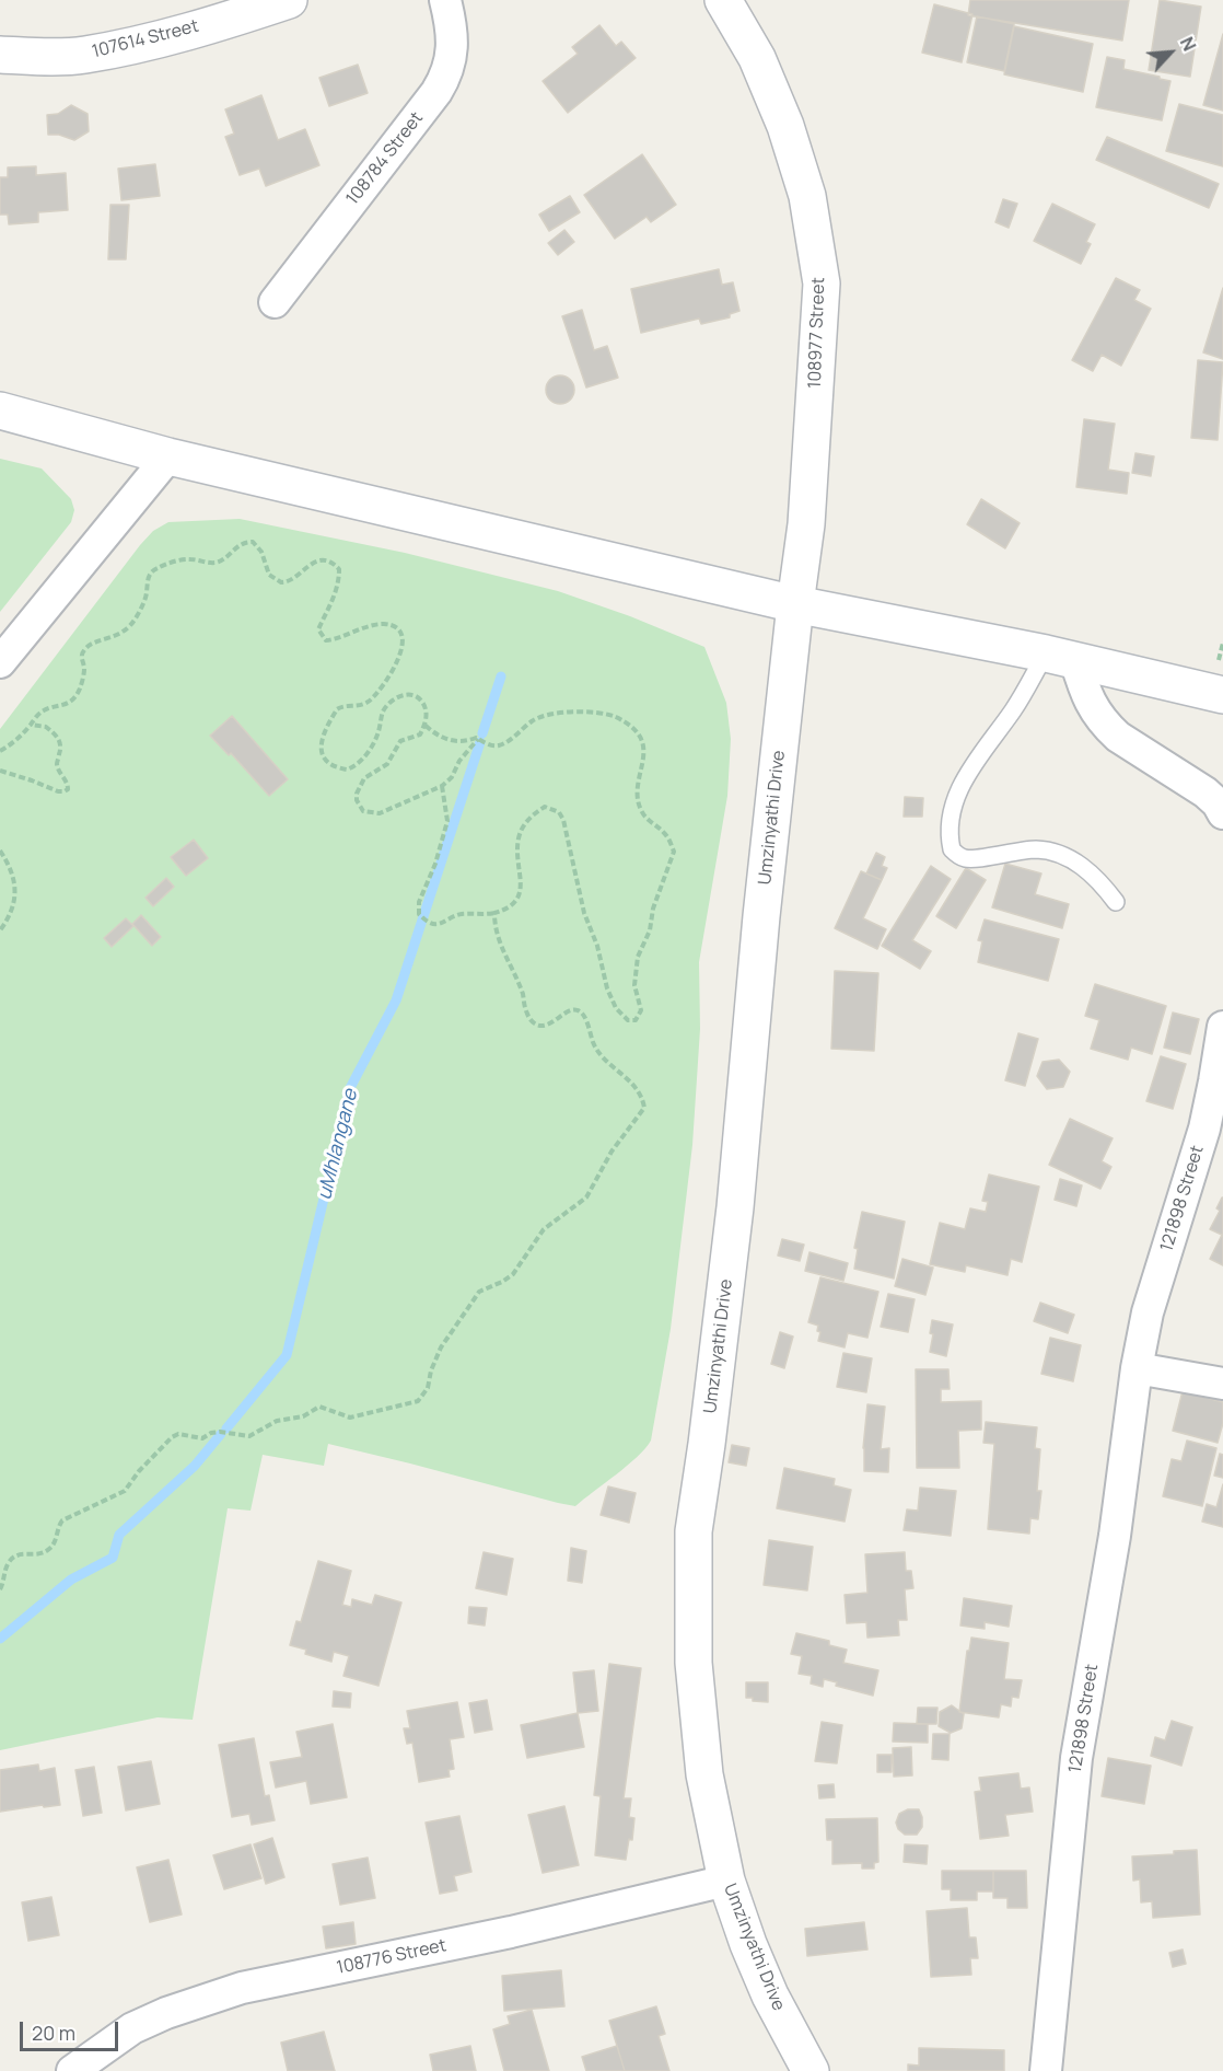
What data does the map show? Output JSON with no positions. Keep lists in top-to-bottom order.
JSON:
{
  "streets": {
    "street": [
      "107614 Street",
      "108784 Street",
      "108977 Street",
      "Umzinyathi Drive",
      "121898 Street",
      "108776 Street"
    ]
  },
  "crossings": [
    ["108977 Street", "Umzinyathi Drive"],
    ["Umzinyathi Drive", "108776 Street"]
  ],
  "water": ["uMhlangane"],
  "scale_bar": "20 m",
  "north": "top right"
}
